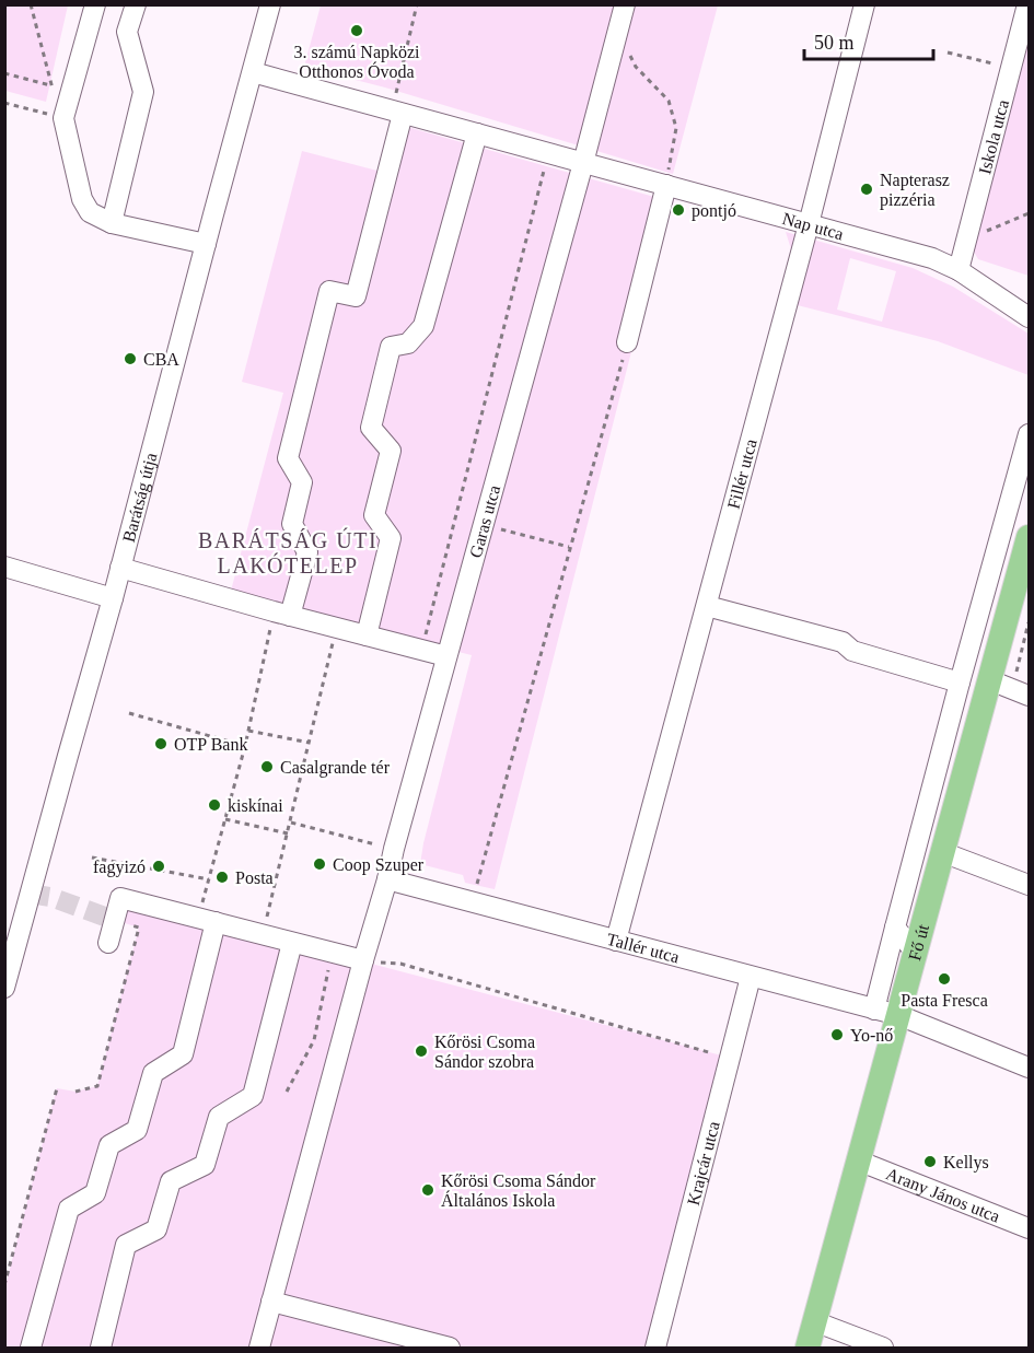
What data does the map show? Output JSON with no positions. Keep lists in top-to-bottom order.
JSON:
{
  "streets": {
    "main road": ["Fő út"],
    "street": [
      "Iskola utca",
      "Nap utca",
      "Fillér utca",
      "Barátság útja",
      "Garas utca",
      "Tallér utca",
      "Krajcár utca",
      "Arany János utca"
    ]
  },
  "crossings": [
    ["Iskola utca", "Nap utca"],
    ["Nap utca", "Fillér utca"],
    ["Nap utca", "Barátság útja"],
    ["Nap utca", "Garas utca"],
    ["Fillér utca", "Tallér utca"],
    ["Garas utca", "Tallér utca"],
    ["Fő út", "Tallér utca"],
    ["Fő út", "Arany János utca"],
    ["Tallér utca", "Krajcár utca"]
  ],
  "districts": ["BARÁTSÁG ÚTI LAKÓTELEP"],
  "places": [
    "3. számú Napközi Otthonos Óvoda",
    "Napterasz pizzéria",
    "pontjó",
    "CBA",
    "OTP Bank",
    "Casalgrande tér",
    "kiskínai",
    "Coop Szuper",
    "fagyizó",
    "Posta",
    "Pasta Fresca",
    "Yo-nő",
    "Kőrösi Csoma Sándor szobra",
    "Kellys",
    "Kőrösi Csoma Sándor Általános Iskola"
  ],
  "scale_bar": "50 m"
}
